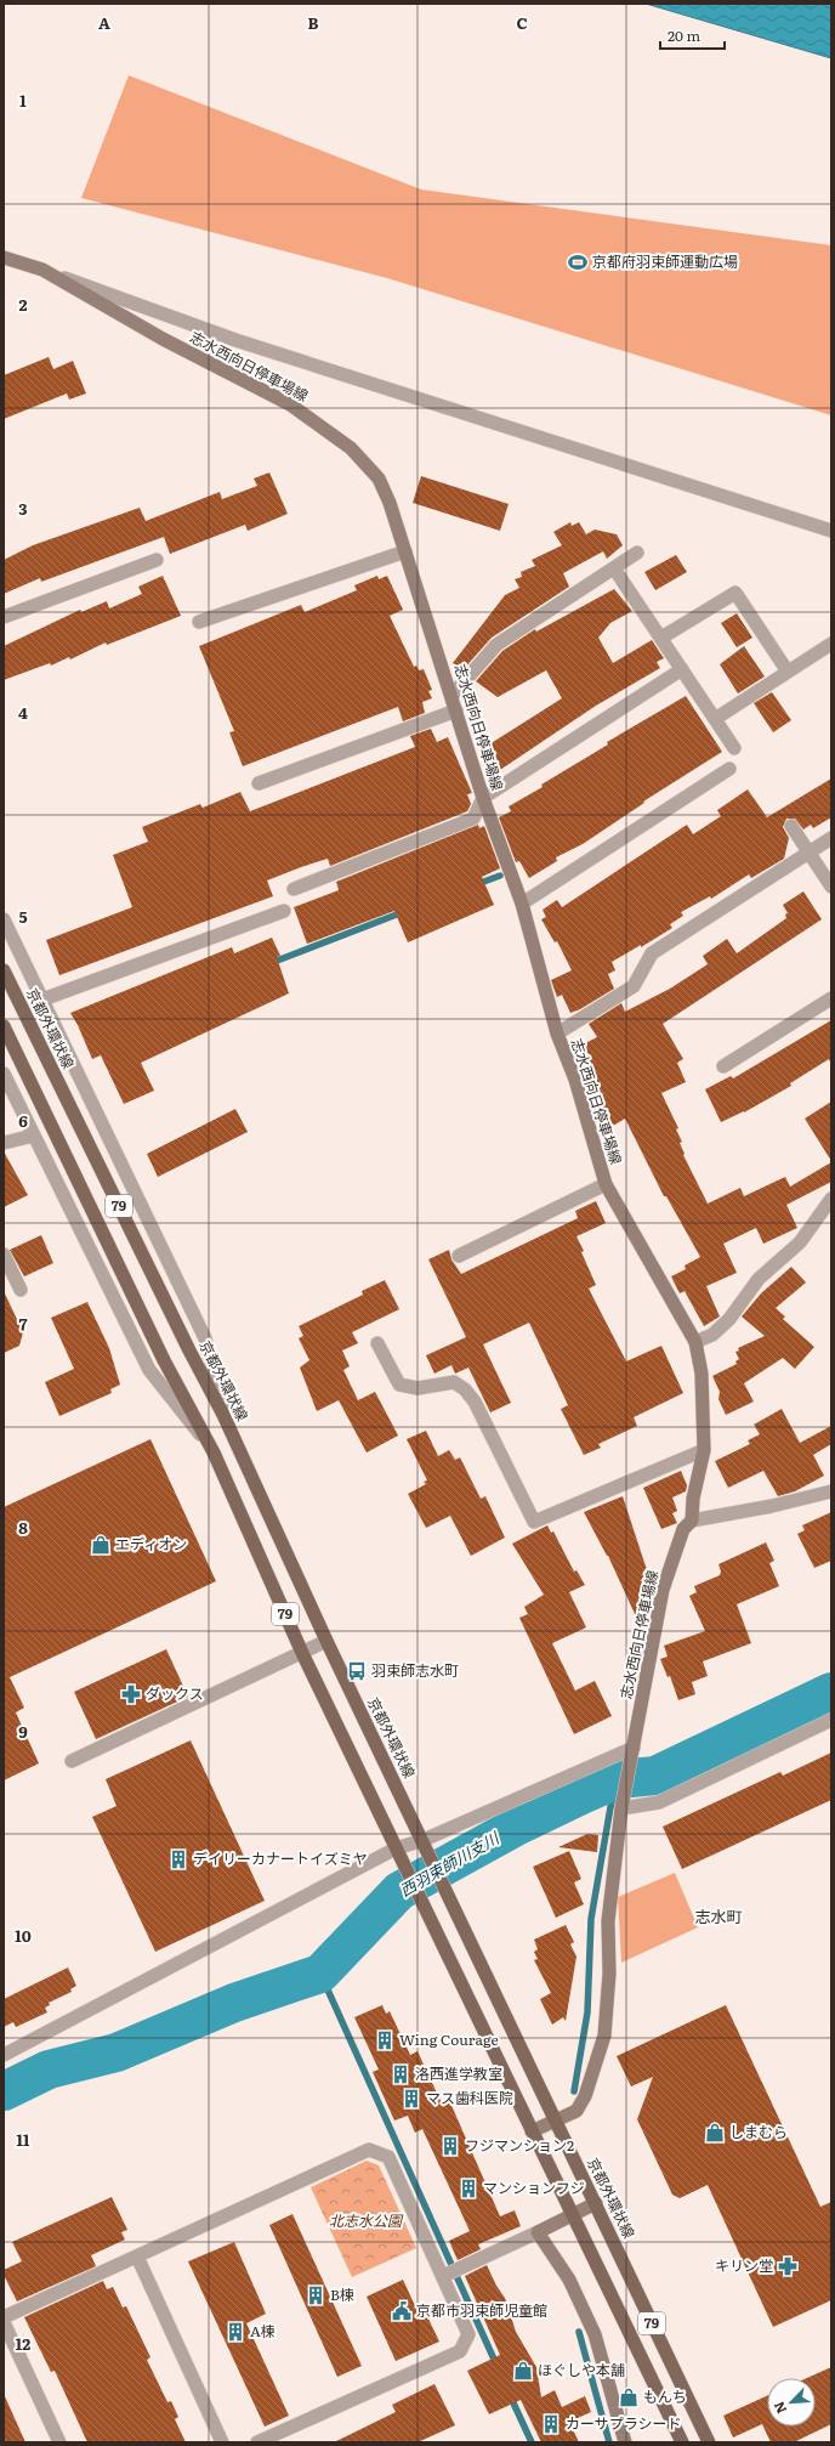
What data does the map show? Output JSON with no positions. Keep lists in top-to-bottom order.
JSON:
{
  "streets": {
    "main road": ["志水西向日停車場線", "京都外環状線", "79"]
  },
  "crossings": [
    ["志水西向日停車場線", "京都外環状線"],
    ["志水西向日停車場線", "79"]
  ],
  "districts": ["志水町"],
  "water": ["西羽束師川支川"],
  "parks": ["北志水公園"],
  "places": {
    "sports": ["京都府羽束師運動広場"],
    "shop": [
      "エディオン",
      "しまむら",
      "ほぐしや本舗",
      "もんち"
    ],
    "bus stop": ["羽束師志水町"],
    "pharmacy": ["ダックス", "キリン堂"],
    "building": [
      "デイリーカナートイズミヤ",
      "Wing Courage",
      "洛西進学教室",
      "マス歯科医院",
      "フジマンション2",
      "マンションフジ",
      "B棟",
      "A棟",
      "カーサプラシード"
    ],
    "public building": ["京都市羽束師児童館"]
  },
  "scale_bar": "20 m",
  "north": "bottom left",
  "grid": {
    "columns": ["A", "B", "C"],
    "rows": [
      "1",
      "2",
      "3",
      "4",
      "5",
      "6",
      "7",
      "8",
      "9",
      "10",
      "11",
      "12"
    ]
  }
}
